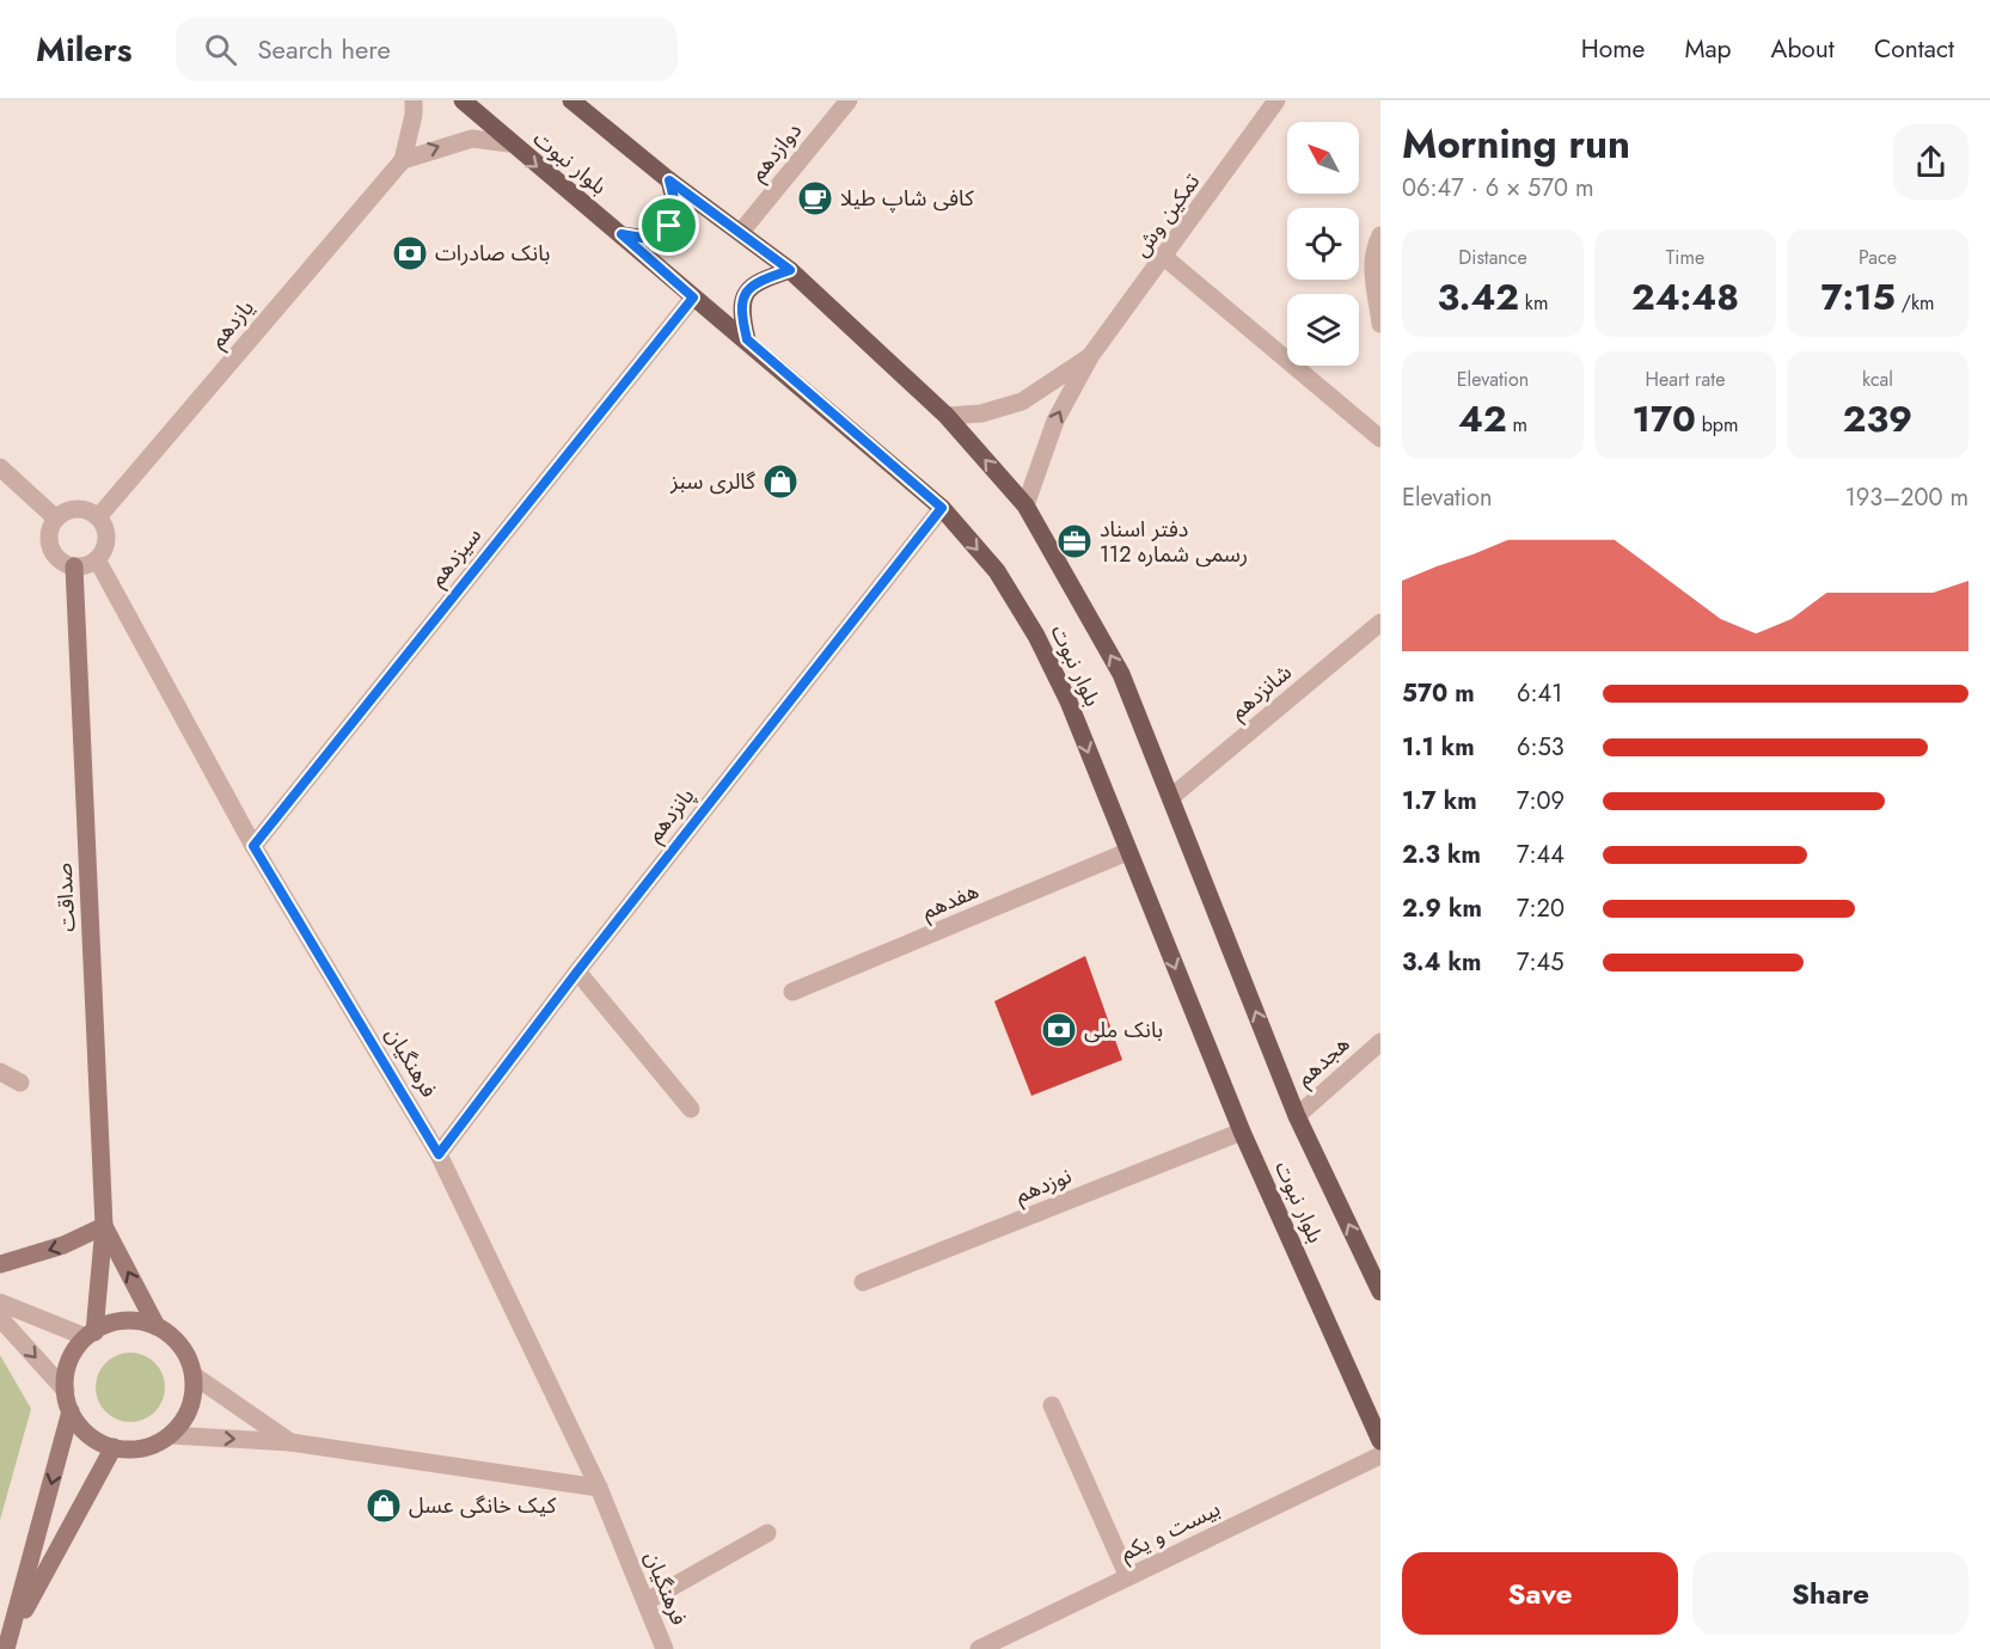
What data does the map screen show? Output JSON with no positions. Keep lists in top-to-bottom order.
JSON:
{
  "streets": {
    "main road": ["بلوار نبوت", "صداقت"],
    "street": [
      "دوازدهم",
      "تمکین وش",
      "یازدهم",
      "سیزدهم",
      "شانزدهم",
      "پانزدهم",
      "هفدهم",
      "هجدهم",
      "فرهنگیان",
      "نوزدهم",
      "بیست و یکم"
    ]
  },
  "crossings": [
    ["دوازدهم", "بلوار نبوت"],
    ["بلوار نبوت", "سیزدهم"],
    ["بلوار نبوت", "شانزدهم"],
    ["بلوار نبوت", "پانزدهم"],
    ["بلوار نبوت", "هفدهم"],
    ["بلوار نبوت", "هجدهم"],
    ["بلوار نبوت", "نوزدهم"],
    ["یازدهم", "صداقت"],
    ["یازدهم", "فرهنگیان"],
    ["سیزدهم", "فرهنگیان"],
    ["پانزدهم", "فرهنگیان"],
    ["صداقت", "فرهنگیان"]
  ],
  "places": {
    "cafe": ["کافی شاپ طیلا"],
    "bank": ["بانک صادرات", "بانک ملی"],
    "shop": ["گالری سبز", "کیک خانگی عسل"],
    "office": ["دفتر اسناد رسمی شماره 112"]
  },
  "north": "top left",
  "page": {
    "header": "Milers",
    "search": "Search here",
    "nav": [
      "Home",
      "Map",
      "About",
      "Contact"
    ],
    "heading": ["Morning run", "06:47 · 6 × 570 m"],
    "stats": [
      ["Distance", "3.42 km"],
      ["Time", "24:48"],
      ["Pace", "7:15 /km"],
      ["Elevation", "42 m"],
      ["Heart rate", "170 bpm"],
      ["kcal", "239"]
    ],
    "chart": ["Elevation", "193–200 m"],
    "list": [
      {
        "name": "570 m",
        "note": "6:41"
      },
      {
        "name": "1.1 km",
        "note": "6:53"
      },
      {
        "name": "1.7 km",
        "note": "7:09"
      },
      {
        "name": "2.3 km",
        "note": "7:44"
      },
      {
        "name": "2.9 km",
        "note": "7:20"
      },
      {
        "name": "3.4 km",
        "note": "7:45"
      }
    ],
    "buttons": ["Save", "Share"]
  }
}
